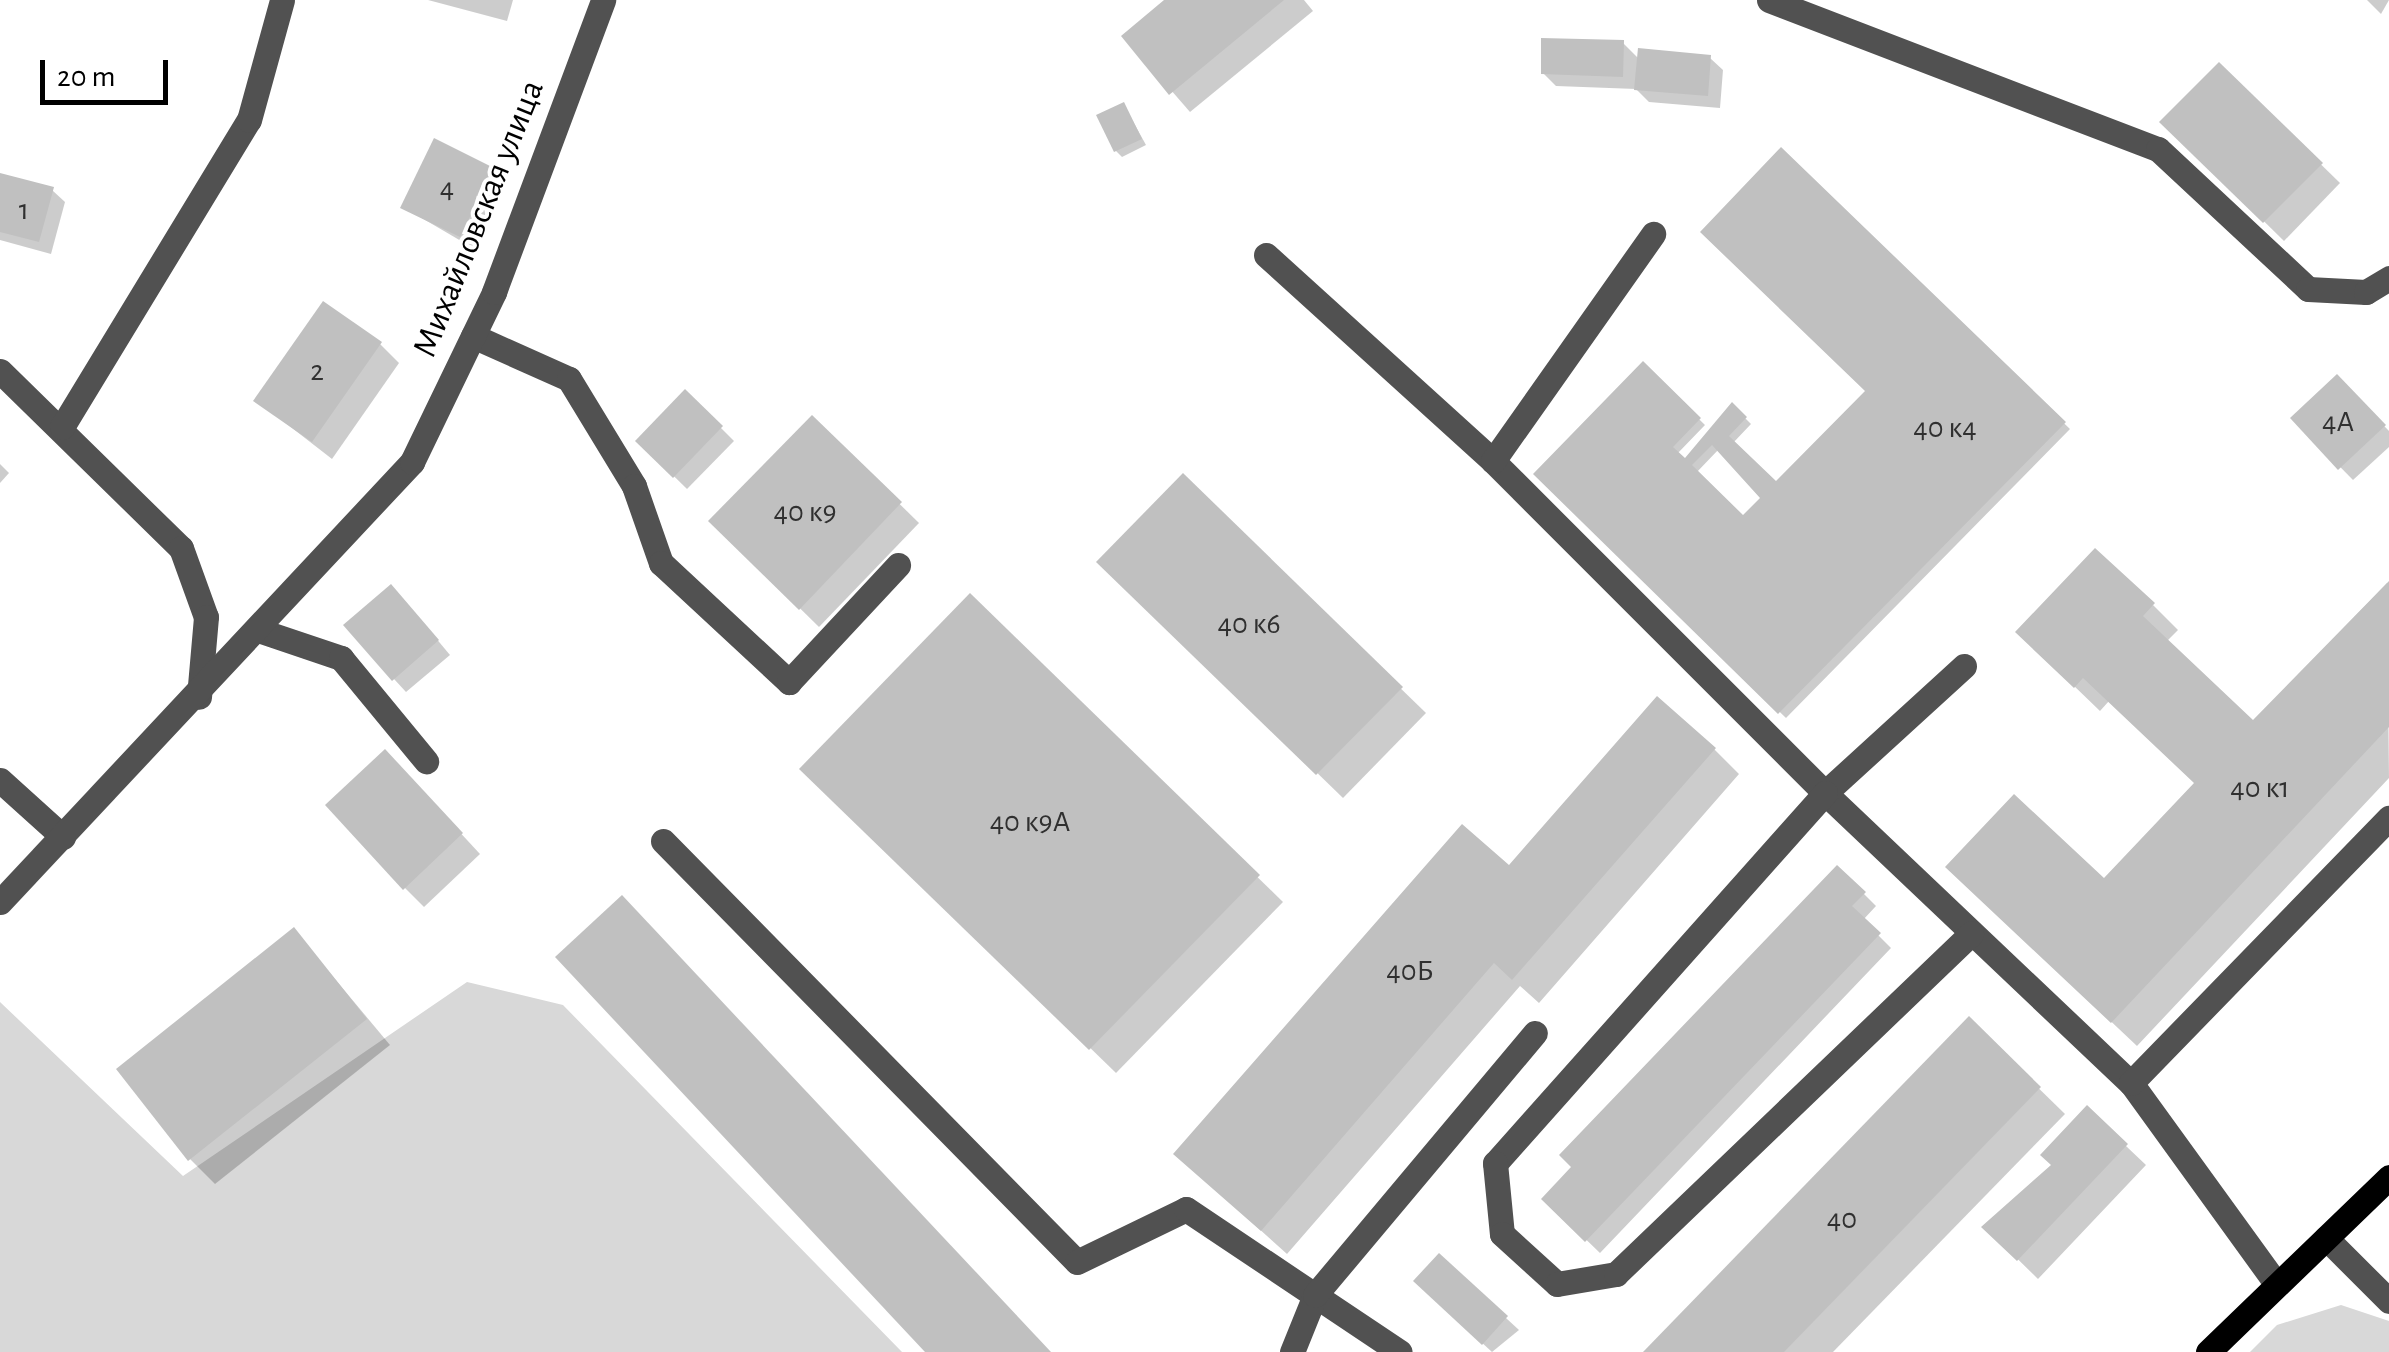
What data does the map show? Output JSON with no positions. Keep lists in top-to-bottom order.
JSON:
{
  "streets": {
    "street": ["Михайловская улица"]
  },
  "house_numbers": [
    "4",
    "1",
    "2",
    "4А",
    "40 к4",
    "40 к9",
    "40 к6",
    "40 к1",
    "40 к9А",
    "40Б",
    "40"
  ],
  "scale_bar": "20 m"
}
